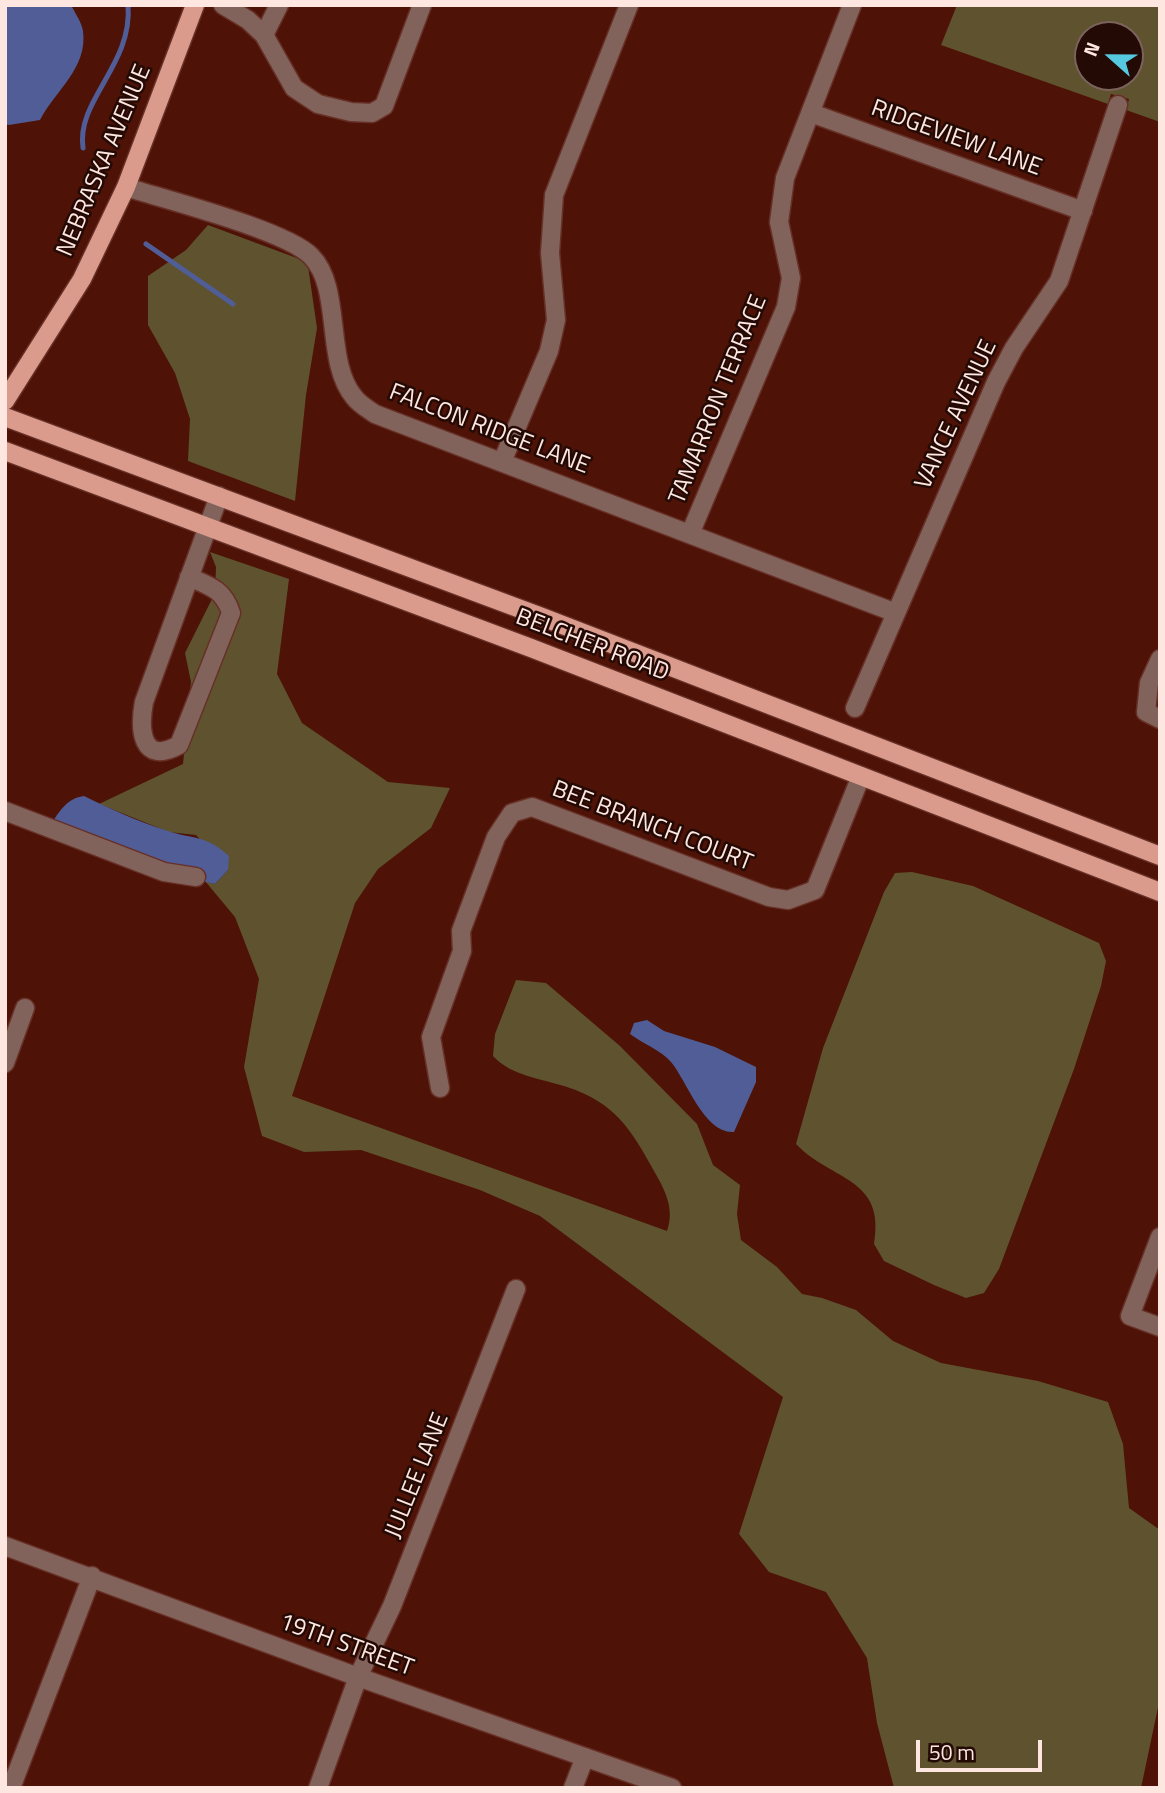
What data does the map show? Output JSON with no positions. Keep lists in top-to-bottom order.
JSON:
{
  "streets": {
    "main road": ["NEBRASKA AVENUE", "BELCHER ROAD"],
    "street": [
      "RIDGEVIEW LANE",
      "TAMARRON TERRACE",
      "VANCE AVENUE",
      "FALCON RIDGE LANE",
      "BEE BRANCH COURT",
      "JULLEE LANE",
      "19TH STREET"
    ]
  },
  "crossings": [
    ["RIDGEVIEW LANE", "TAMARRON TERRACE"],
    ["RIDGEVIEW LANE", "VANCE AVENUE"],
    ["NEBRASKA AVENUE", "FALCON RIDGE LANE"],
    ["TAMARRON TERRACE", "FALCON RIDGE LANE"],
    ["VANCE AVENUE", "FALCON RIDGE LANE"],
    ["BELCHER ROAD", "BEE BRANCH COURT"],
    ["JULLEE LANE", "19TH STREET"]
  ],
  "scale_bar": "50 m",
  "north": "left"
}
